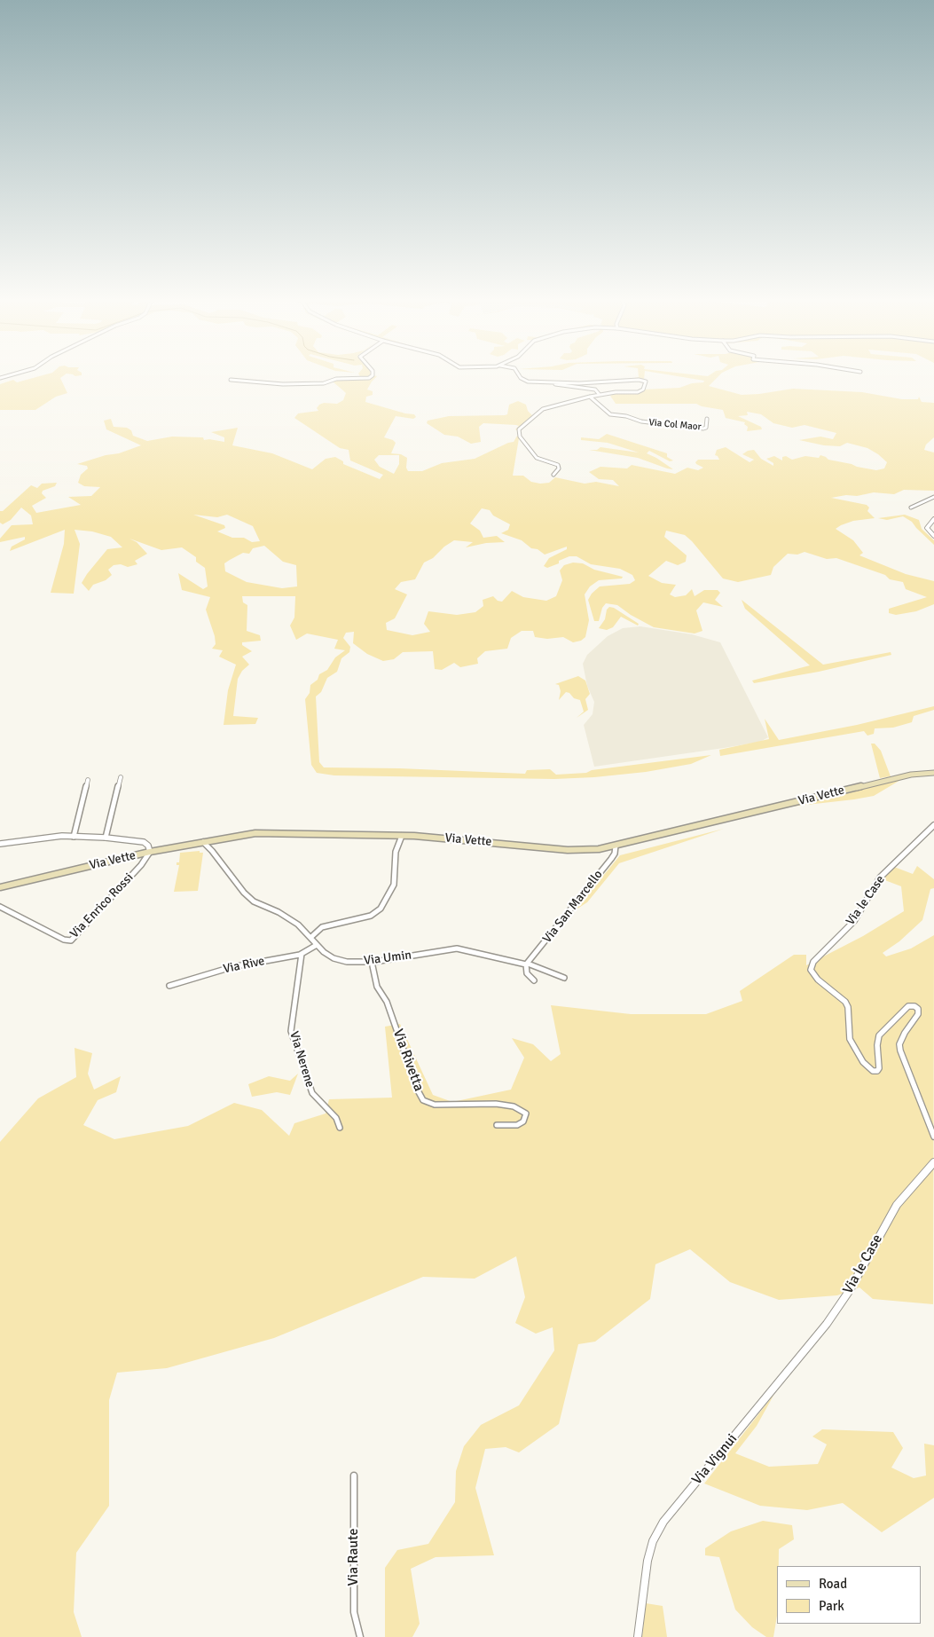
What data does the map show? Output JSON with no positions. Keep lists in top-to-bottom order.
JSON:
{
  "streets": {
    "main road": ["Via Vette"],
    "street": [
      "Via Col Maor",
      "Via le Case",
      "Via Enrico Rossi",
      "Via San Marcello",
      "Via Umin",
      "Via Rive",
      "Via Nerene",
      "Via Rivetta",
      "Via Vignui",
      "Via Raute"
    ]
  },
  "crossings": [
    ["Via Vette", "Via Enrico Rossi"],
    ["Via Vette", "Via San Marcello"],
    ["Via Vette", "Via Umin"],
    ["Via le Case", "Via Vignui"],
    ["Via San Marcello", "Via Umin"],
    ["Via Umin", "Via Rive"],
    ["Via Umin", "Via Rivetta"],
    ["Via Rive", "Via Nerene"]
  ],
  "legend": ["Road", "Park"]
}
